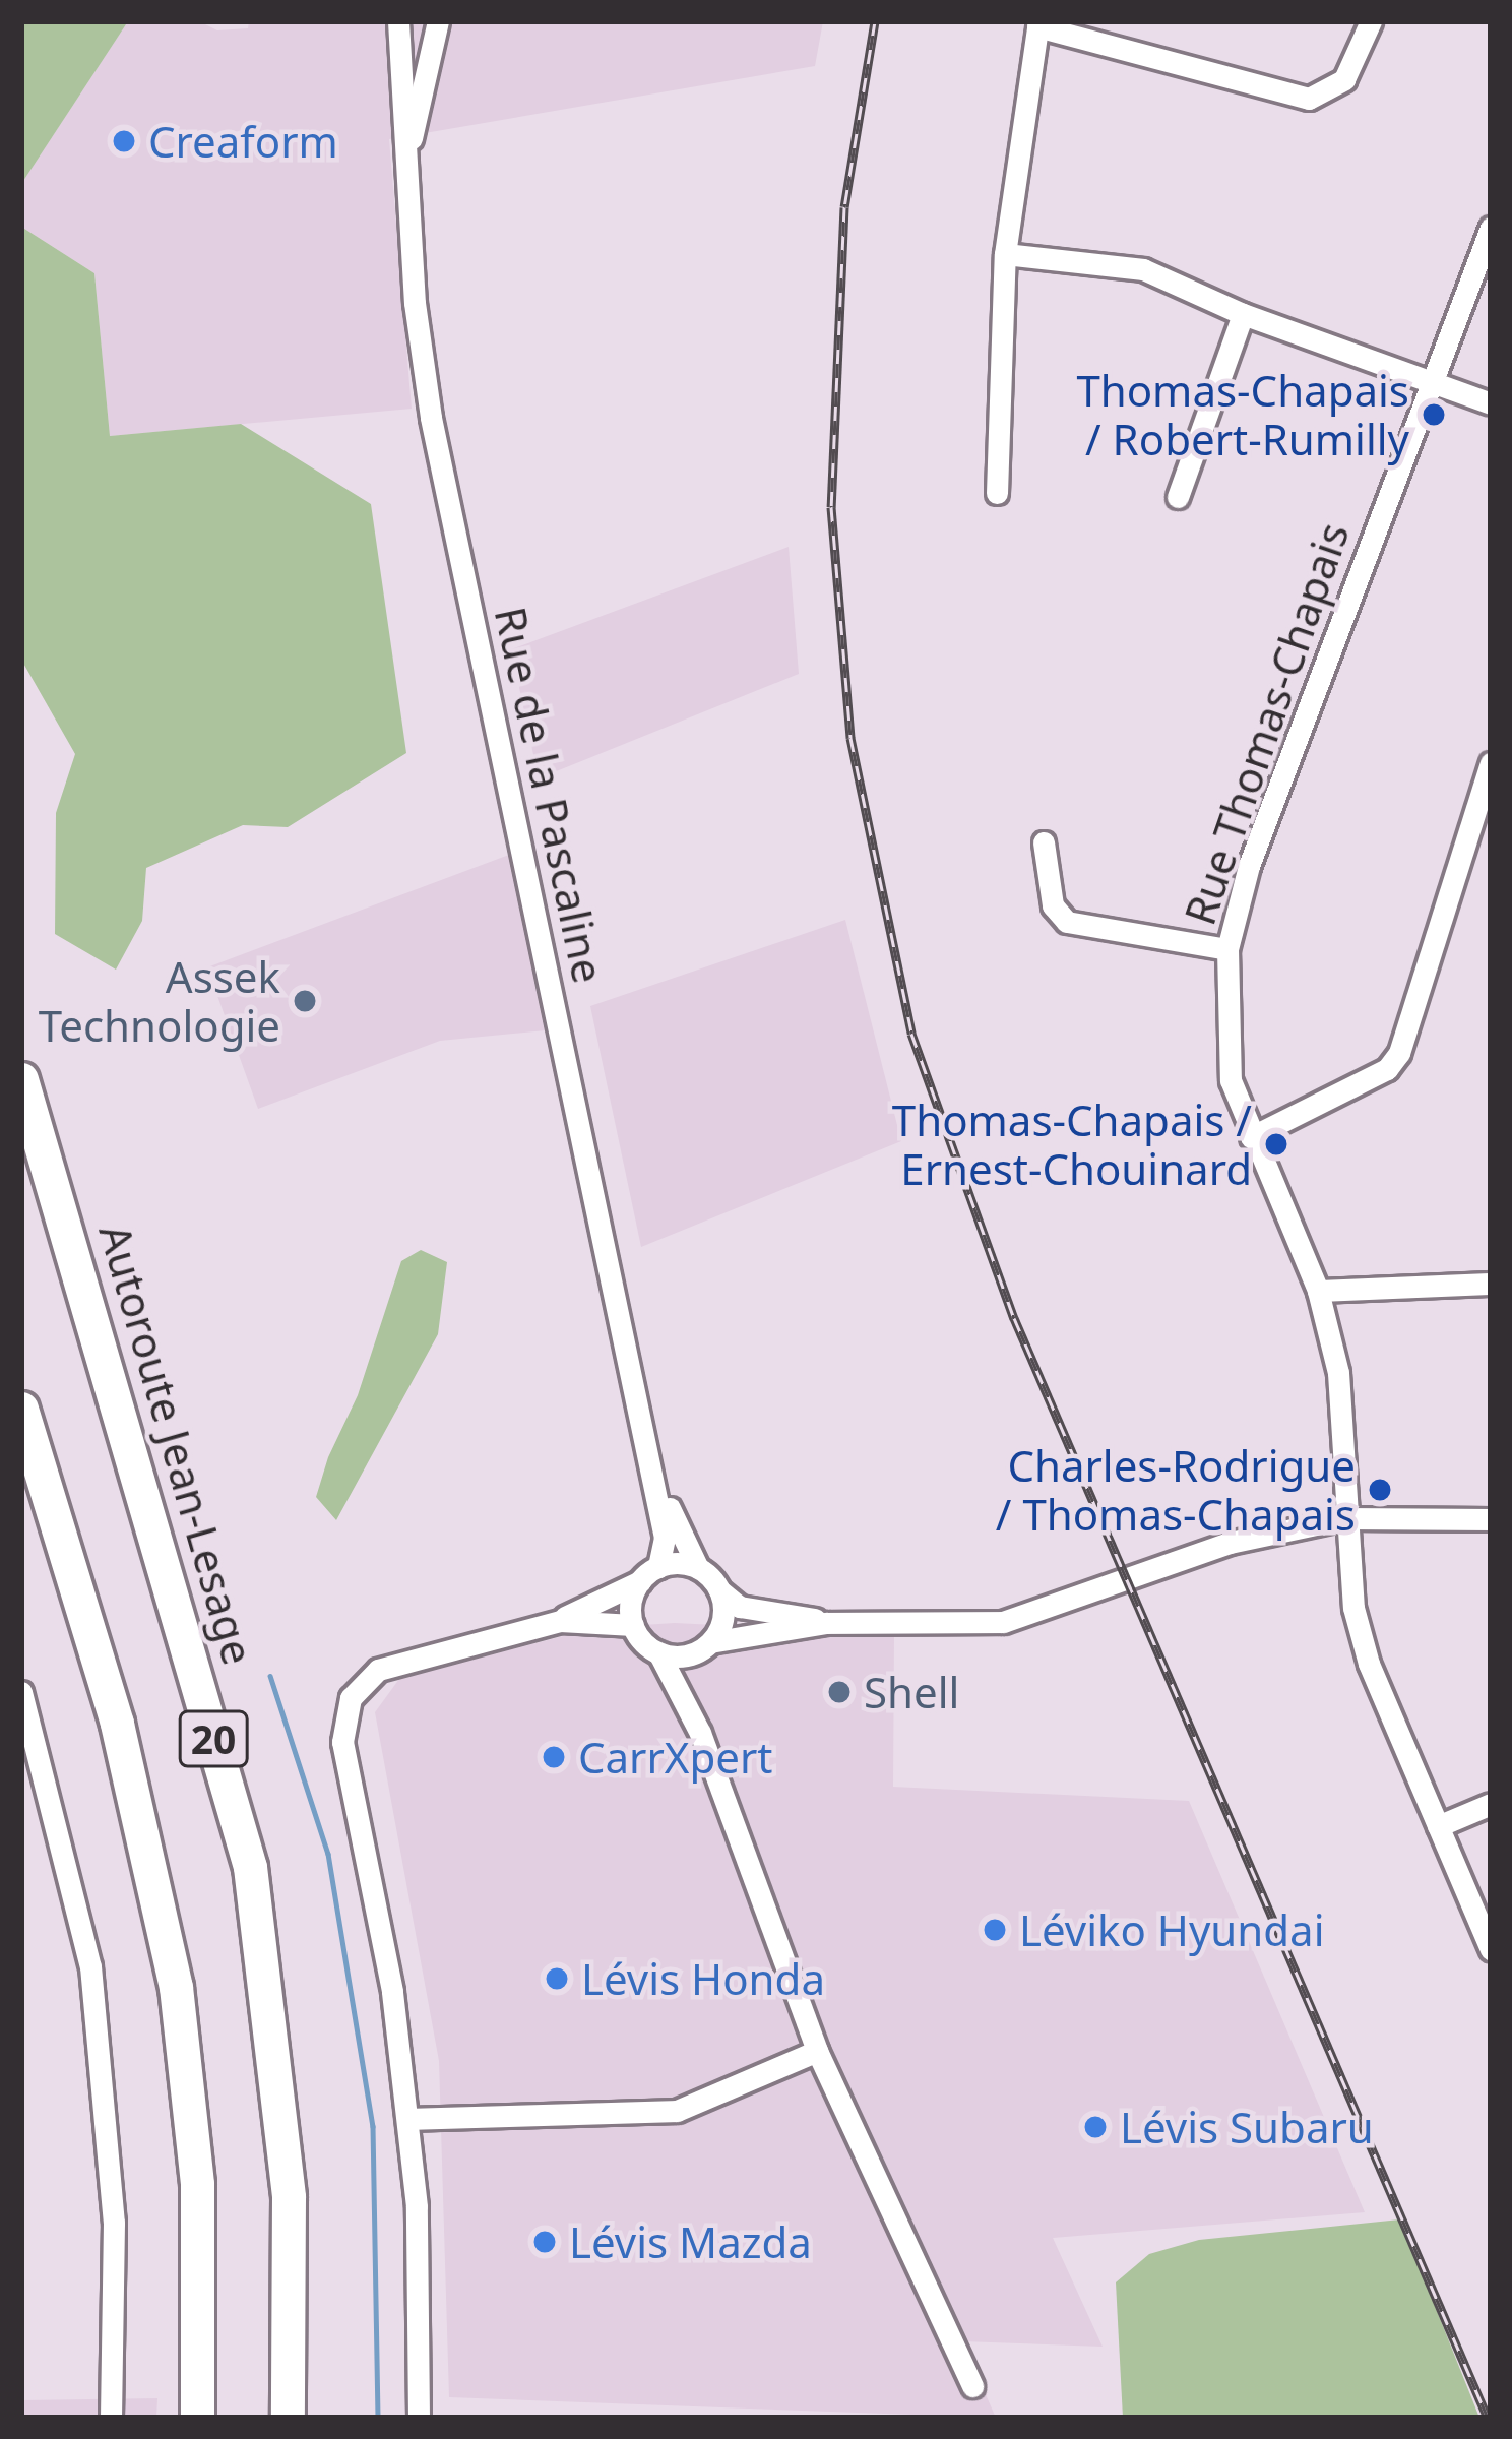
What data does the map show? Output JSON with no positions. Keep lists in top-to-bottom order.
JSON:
{
  "streets": {
    "highway": ["Autoroute Jean-Lesage", "20"],
    "street": ["Rue Thomas-Chapais", "Rue de la Pascaline"]
  },
  "places": [
    "Creaform",
    "Thomas-Chapais / Robert-Rumilly",
    "Assek Technologie",
    "Thomas-Chapais / Ernest-Chouinard",
    "Charles-Rodrigue / Thomas-Chapais",
    "Shell",
    "CarrXpert",
    "Léviko Hyundai",
    "Lévis Honda",
    "Lévis Subaru",
    "Lévis Mazda"
  ]
}
